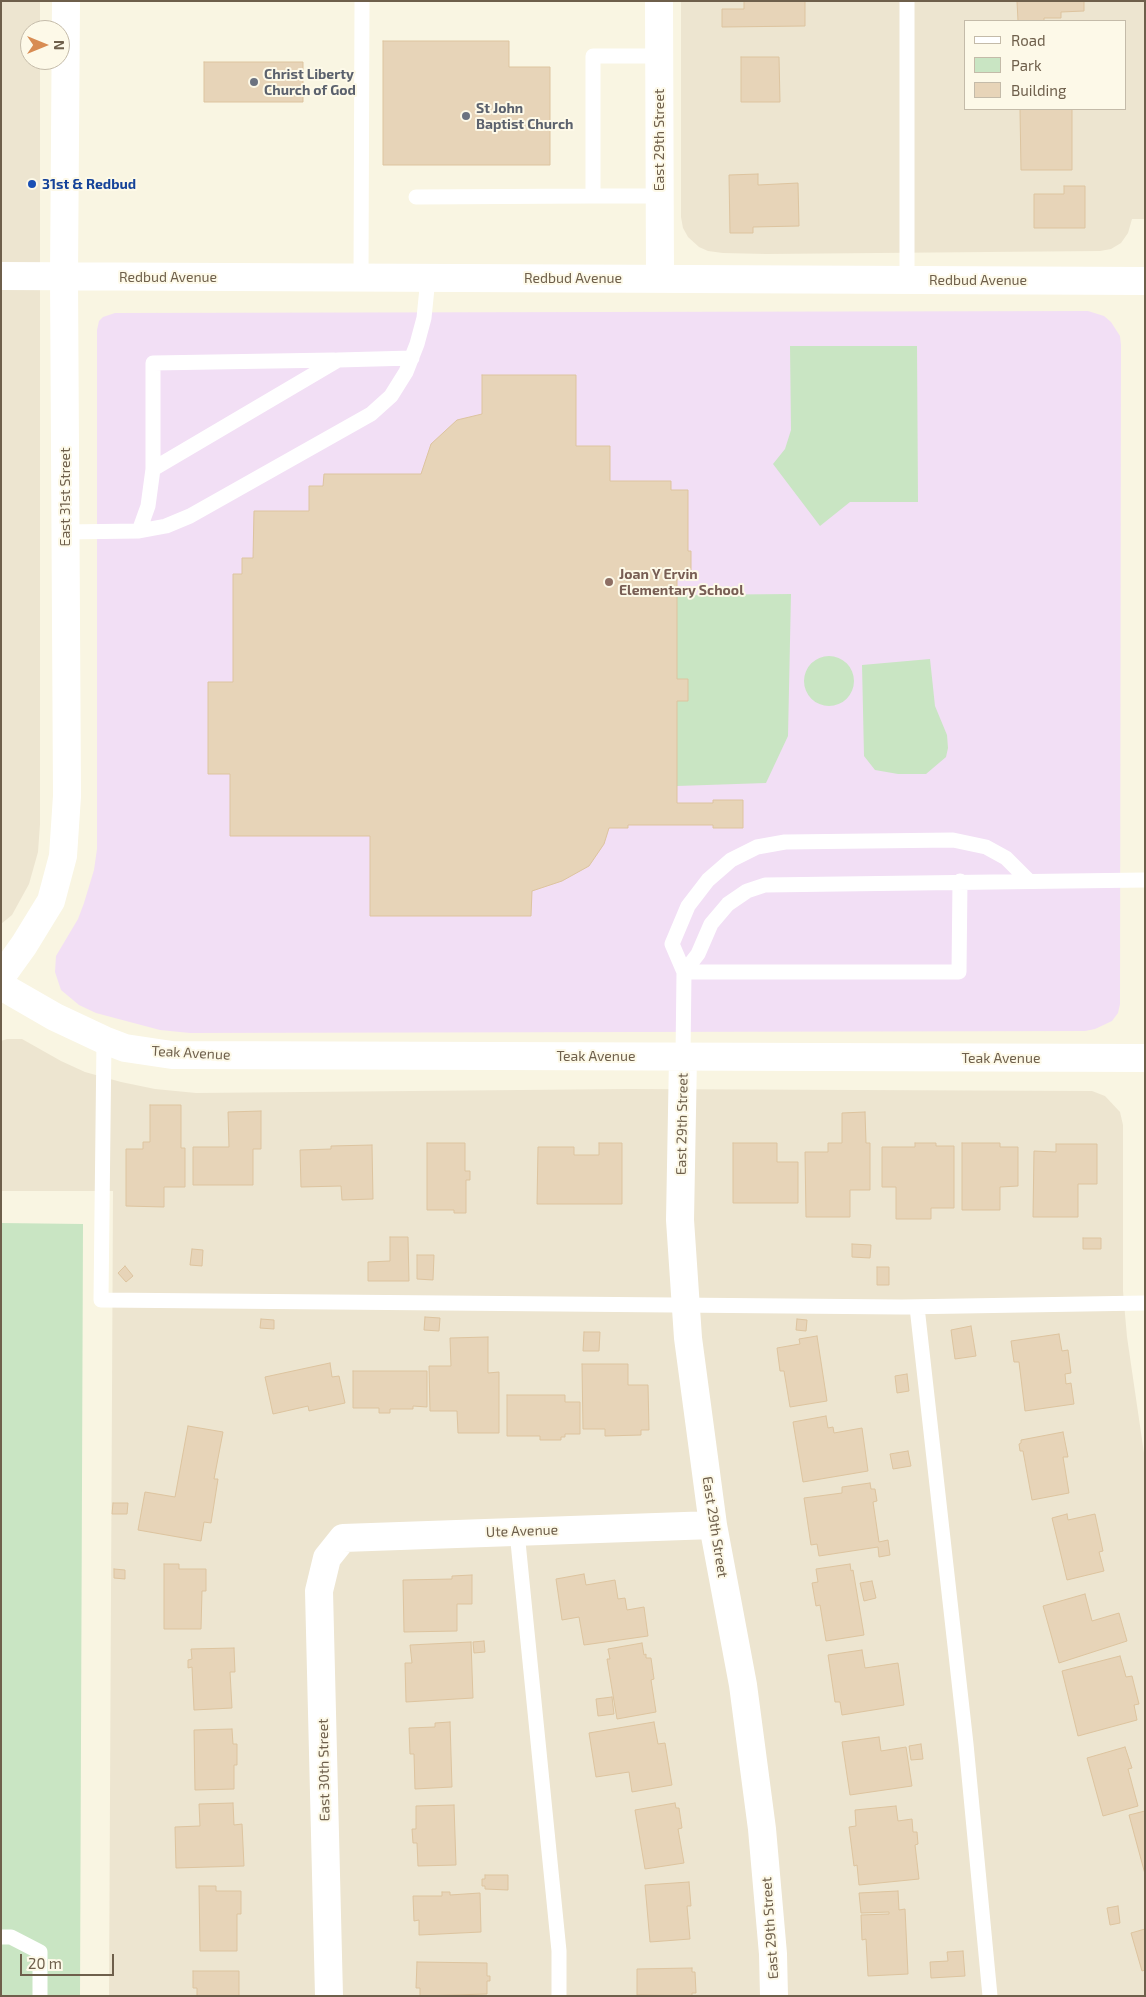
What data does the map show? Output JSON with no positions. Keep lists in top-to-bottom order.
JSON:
{
  "streets": {
    "street": [
      "East 29th Street",
      "Redbud Avenue",
      "East 31st Street",
      "Teak Avenue",
      "Ute Avenue",
      "East 30th Street"
    ]
  },
  "crossings": [
    ["East 29th Street", "Redbud Avenue"],
    ["East 29th Street", "Teak Avenue"],
    ["East 29th Street", "Ute Avenue"],
    ["Redbud Avenue", "East 31st Street"],
    ["Ute Avenue", "East 30th Street"]
  ],
  "places": [
    "Christ Liberty Church of God",
    "St John Baptist Church",
    "31st & Redbud",
    "Joan Y Ervin Elementary School"
  ],
  "legend": ["Road", "Park", "Building"],
  "scale_bar": "20 m",
  "north": "right"
}
